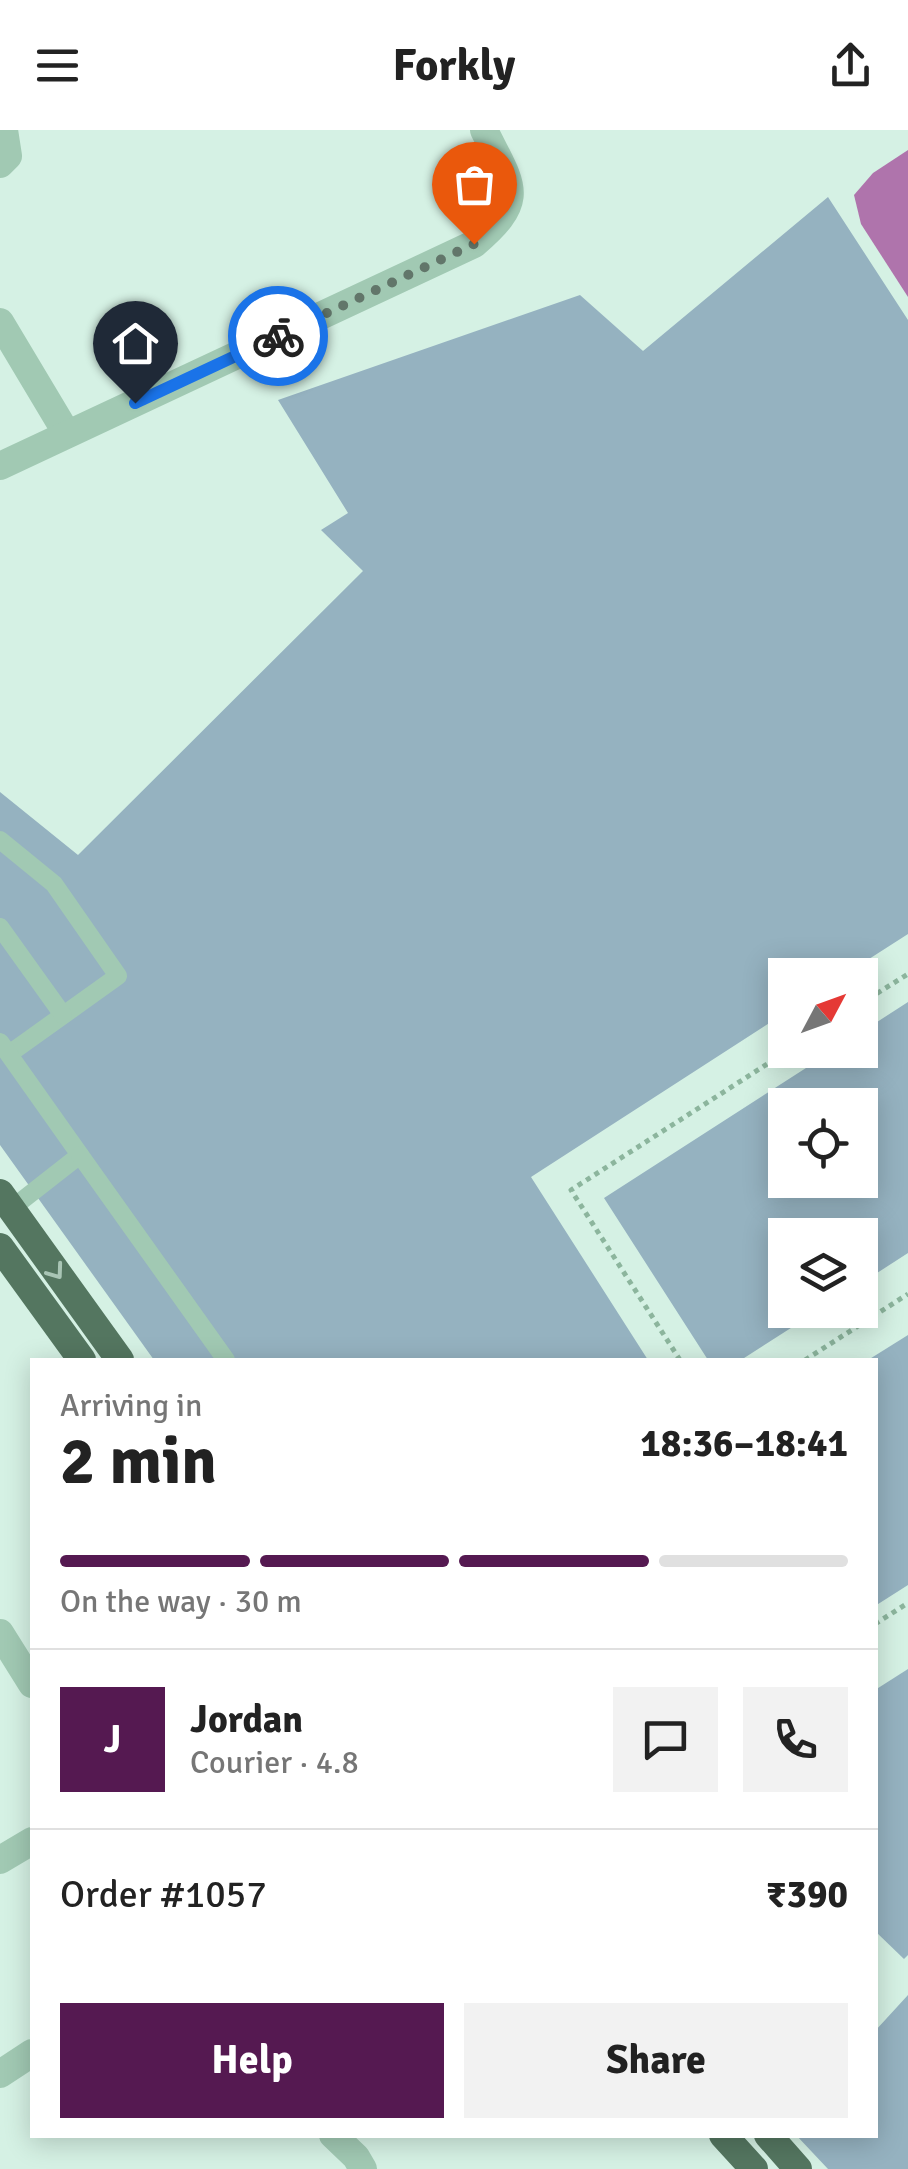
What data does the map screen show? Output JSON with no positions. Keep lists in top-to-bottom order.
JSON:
{
  "north": "top right",
  "page": {
    "header": "Forkly",
    "heading": ["2 min", "Arriving in", "18:36–18:41"],
    "panel": [
      "Jordan",
      "Courier · 4.8",
      "Order #1057",
      "₹390"
    ],
    "bar": "On the way · 30 m",
    "round": "J",
    "buttons": ["Help", "Share"]
  }
}
